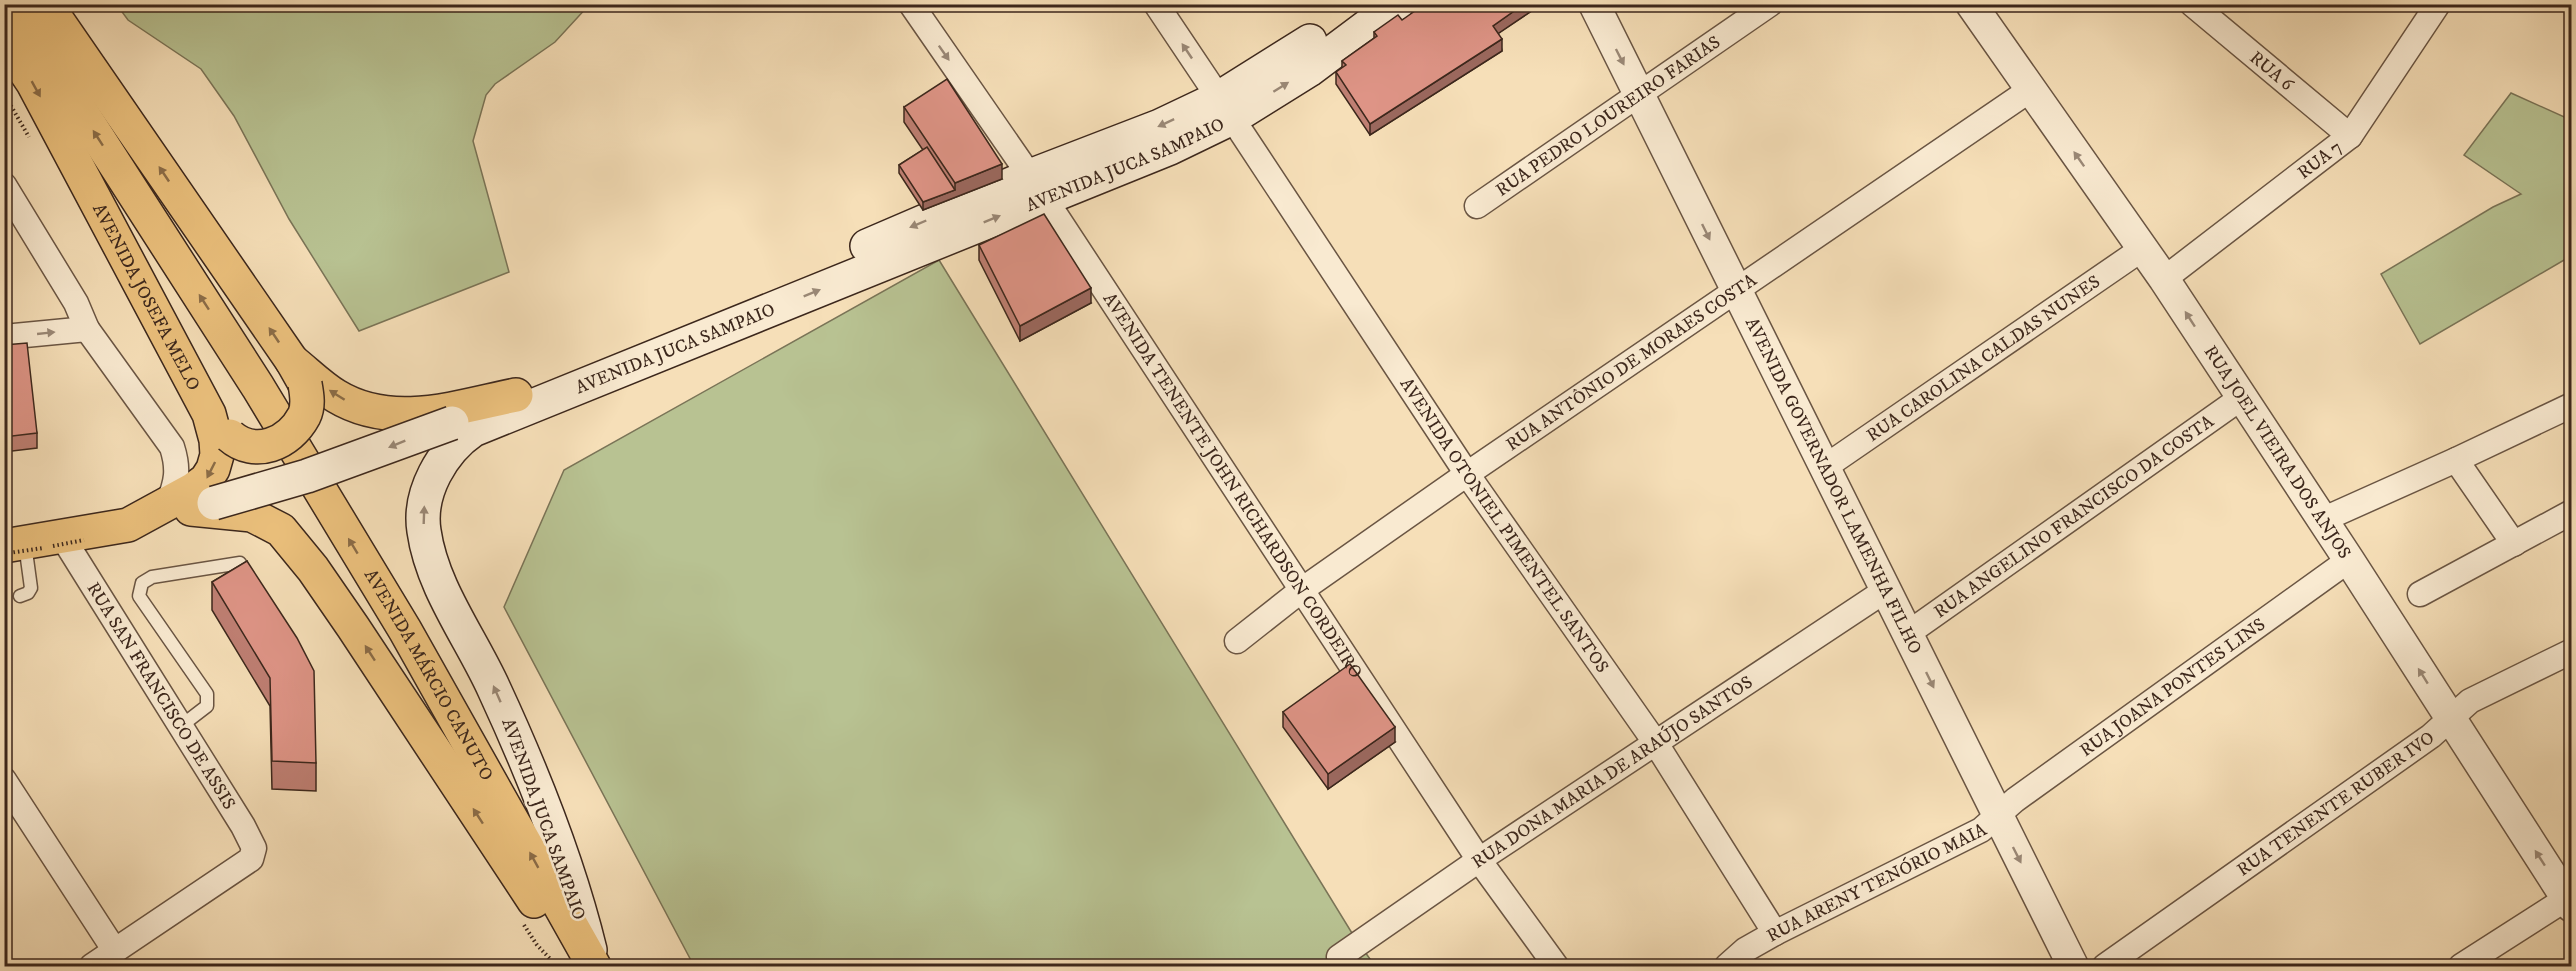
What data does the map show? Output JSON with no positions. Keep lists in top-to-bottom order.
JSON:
{
  "streets": {
    "main road": ["AVENIDA JUCA SAMPAIO", "AVENIDA JOSEFA MELO", "AVENIDA MÁRCIO CANUTO"],
    "street": [
      "RUA 6",
      "RUA PEDRO LOUREIRO FARIAS",
      "RUA 7",
      "RUA CAROLINA CALDAS NUNES",
      "RUA ANTÔNIO DE MORAES COSTA",
      "RUA JOEL VIEIRA DOS ANJOS",
      "AVENIDA TENENTE JOHN RICHARDSON CORDEIRO",
      "AVENIDA GOVERNADOR LAMENHA FILHO",
      "RUA ANGELINO FRANCISCO DA COSTA",
      "AVENIDA OTONIEL PIMENTEL SANTOS",
      "RUA JOANA PONTES LINS",
      "RUA SAN FRANCISCO DE ASSIS",
      "RUA DONA MARIA DE ARAÚJO SANTOS",
      "RUA TENENTE RUBER IVO",
      "RUA ARENY TENÓRIO MAIA"
    ]
  },
  "crossings": [
    ["RUA 6", "RUA 7"],
    ["RUA PEDRO LOUREIRO FARIAS", "AVENIDA GOVERNADOR LAMENHA FILHO"],
    ["RUA 7", "RUA JOEL VIEIRA DOS ANJOS"],
    ["AVENIDA JUCA SAMPAIO", "AVENIDA JOSEFA MELO"],
    ["AVENIDA JUCA SAMPAIO", "AVENIDA TENENTE JOHN RICHARDSON CORDEIRO"],
    ["AVENIDA JUCA SAMPAIO", "AVENIDA OTONIEL PIMENTEL SANTOS"],
    ["AVENIDA JUCA SAMPAIO", "AVENIDA MÁRCIO CANUTO"],
    ["AVENIDA JOSEFA MELO", "AVENIDA MÁRCIO CANUTO"],
    ["AVENIDA JOSEFA MELO", "RUA SAN FRANCISCO DE ASSIS"],
    ["RUA CAROLINA CALDAS NUNES", "RUA JOEL VIEIRA DOS ANJOS"],
    ["RUA CAROLINA CALDAS NUNES", "AVENIDA GOVERNADOR LAMENHA FILHO"],
    ["RUA ANTÔNIO DE MORAES COSTA", "RUA JOEL VIEIRA DOS ANJOS"],
    ["RUA ANTÔNIO DE MORAES COSTA", "AVENIDA TENENTE JOHN RICHARDSON CORDEIRO"],
    ["RUA ANTÔNIO DE MORAES COSTA", "AVENIDA GOVERNADOR LAMENHA FILHO"],
    ["RUA ANTÔNIO DE MORAES COSTA", "AVENIDA OTONIEL PIMENTEL SANTOS"],
    ["RUA JOEL VIEIRA DOS ANJOS", "RUA ANGELINO FRANCISCO DA COSTA"],
    ["RUA JOEL VIEIRA DOS ANJOS", "RUA JOANA PONTES LINS"],
    ["RUA JOEL VIEIRA DOS ANJOS", "RUA TENENTE RUBER IVO"],
    ["AVENIDA TENENTE JOHN RICHARDSON CORDEIRO", "RUA DONA MARIA DE ARAÚJO SANTOS"],
    ["AVENIDA GOVERNADOR LAMENHA FILHO", "RUA ANGELINO FRANCISCO DA COSTA"],
    ["AVENIDA GOVERNADOR LAMENHA FILHO", "RUA JOANA PONTES LINS"],
    ["AVENIDA GOVERNADOR LAMENHA FILHO", "RUA DONA MARIA DE ARAÚJO SANTOS"],
    ["AVENIDA GOVERNADOR LAMENHA FILHO", "RUA ARENY TENÓRIO MAIA"],
    ["AVENIDA OTONIEL PIMENTEL SANTOS", "RUA DONA MARIA DE ARAÚJO SANTOS"],
    ["AVENIDA OTONIEL PIMENTEL SANTOS", "RUA ARENY TENÓRIO MAIA"],
    ["RUA JOANA PONTES LINS", "RUA ARENY TENÓRIO MAIA"]
  ],
  "one_way": ["RUA JOEL VIEIRA DOS ANJOS", "AVENIDA GOVERNADOR LAMENHA FILHO"]
}
